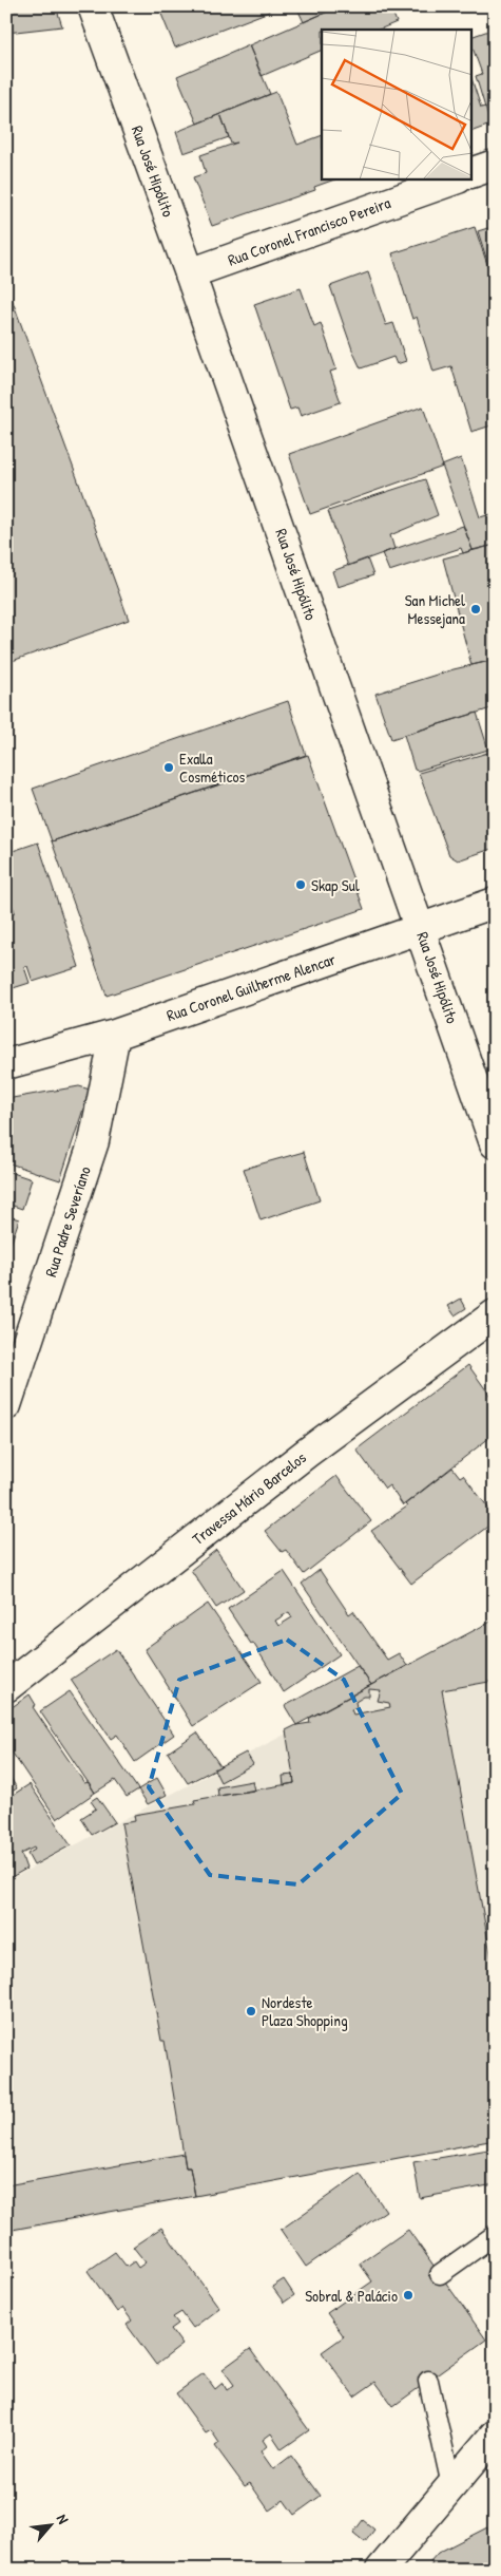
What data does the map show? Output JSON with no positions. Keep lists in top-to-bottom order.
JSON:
{
  "streets": {
    "street": [
      "Rua José Hipólito",
      "Rua Coronel Francisco Pereira",
      "Rua Coronel Guilherme Alencar",
      "Rua Padre Severíano",
      "Travessa Mário Barcelos"
    ]
  },
  "crossings": [
    ["Rua José Hipólito", "Rua Coronel Francisco Pereira"],
    ["Rua José Hipólito", "Rua Coronel Guilherme Alencar"],
    ["Rua Coronel Guilherme Alencar", "Rua Padre Severíano"]
  ],
  "places": [
    "San Michel Messejana",
    "Exalla Cosméticos",
    "Skap Sul",
    "Nordeste Plaza Shopping",
    "Sobral & Palácio"
  ],
  "north": "top right"
}
